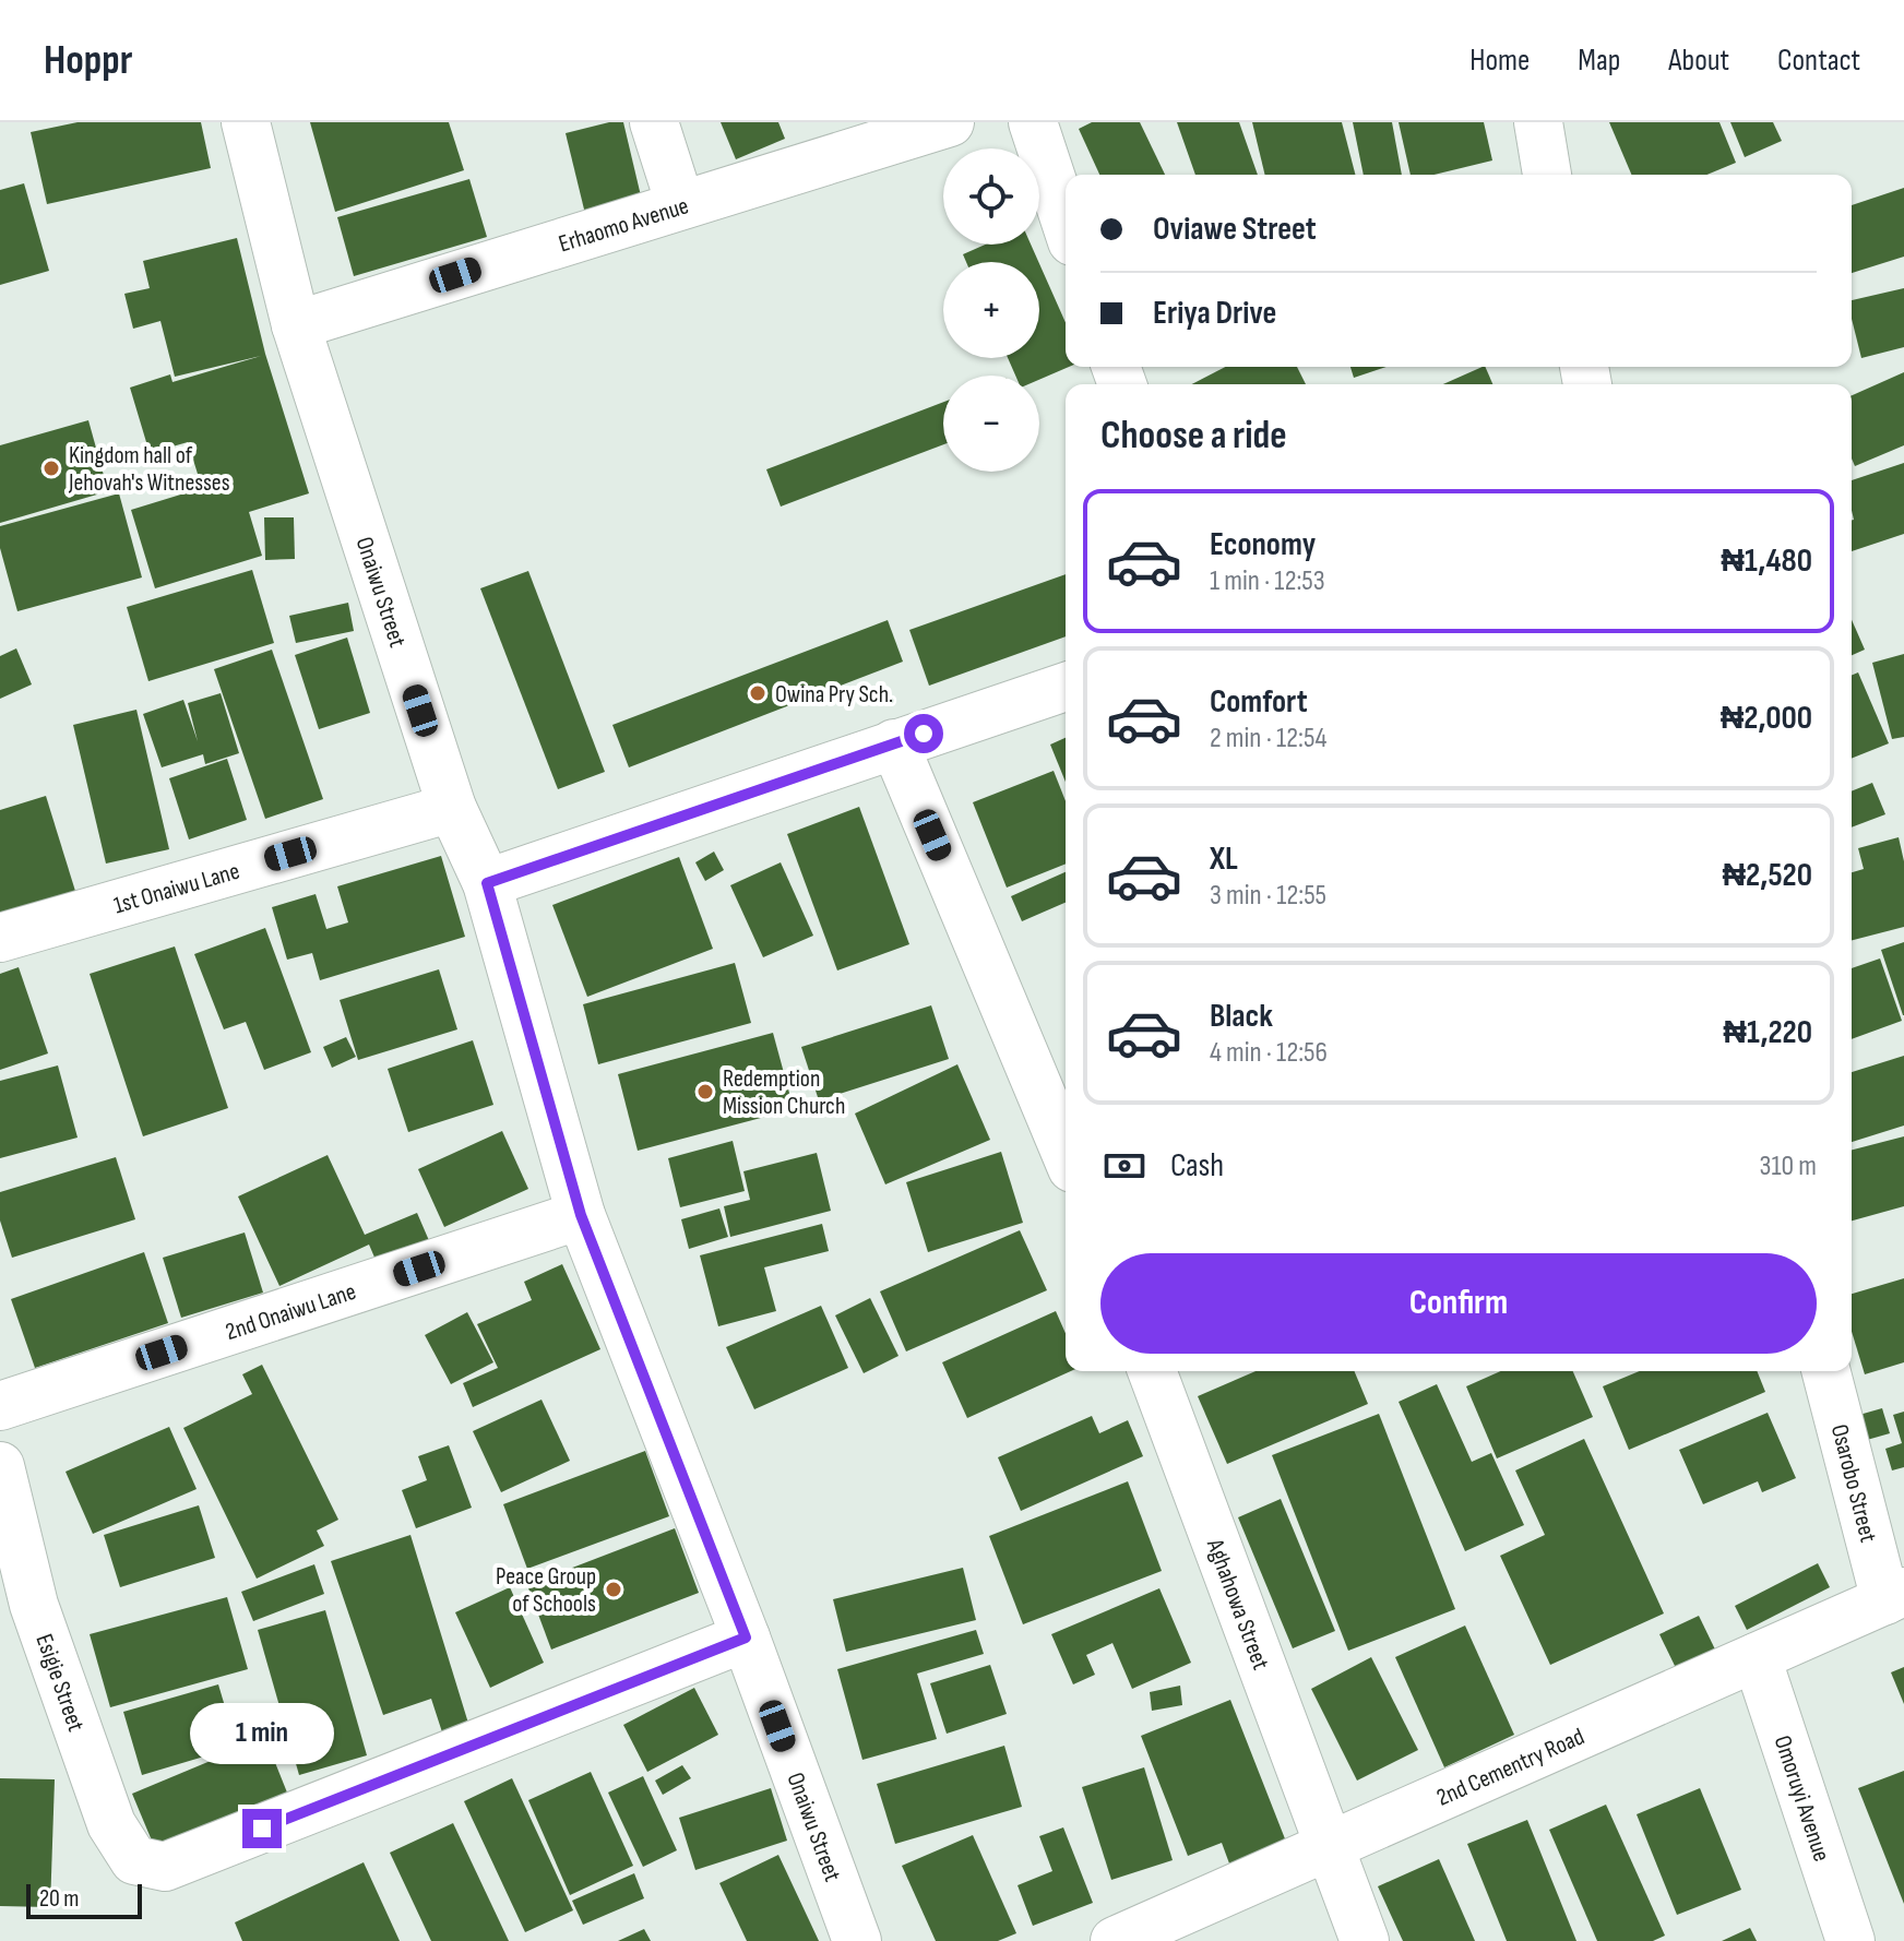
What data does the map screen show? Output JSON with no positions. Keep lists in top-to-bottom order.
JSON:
{
  "streets": {
    "street": [
      "Erhaomo Avenue",
      "Onaiwu Street",
      "1st Onaiwu Lane",
      "2nd Onaiwu Lane",
      "Osarobo Street",
      "Aghahowa Street",
      "Esigie Street",
      "2nd Cementry Road",
      "Omoruyi Avenue"
    ]
  },
  "crossings": [
    ["Erhaomo Avenue", "Onaiwu Street"],
    ["Onaiwu Street", "1st Onaiwu Lane"],
    ["Onaiwu Street", "2nd Onaiwu Lane"],
    ["Onaiwu Street", "Esigie Street"],
    ["Osarobo Street", "2nd Cementry Road"],
    ["Aghahowa Street", "2nd Cementry Road"],
    ["2nd Cementry Road", "Omoruyi Avenue"]
  ],
  "places": [
    "Kingdom hall of Jehovah's Witnesses",
    "Owina Pry Sch.",
    "Redemption Mission Church",
    "Peace Group of Schools"
  ],
  "scale_bar": "20 m",
  "page": {
    "header": "Hoppr",
    "nav": [
      "Home",
      "Map",
      "About",
      "Contact"
    ],
    "map_buttons": ["+", "−"],
    "banner": ["Oviawe Street", "Eriya Drive"],
    "heading": "Choose a ride",
    "list": [
      {
        "name": "Economy",
        "note": "1 min · 12:53",
        "value": "₦1,480"
      },
      {
        "name": "Comfort",
        "note": "2 min · 12:54",
        "value": "₦2,000"
      },
      {
        "name": "XL",
        "note": "3 min · 12:55",
        "value": "₦2,520"
      },
      {
        "name": "Black",
        "note": "4 min · 12:56",
        "value": "₦1,220"
      }
    ],
    "pay": ["Cash", "310 m"],
    "buttons": "Confirm",
    "bubble": "1 min",
    "scale": "20 m"
  }
}
